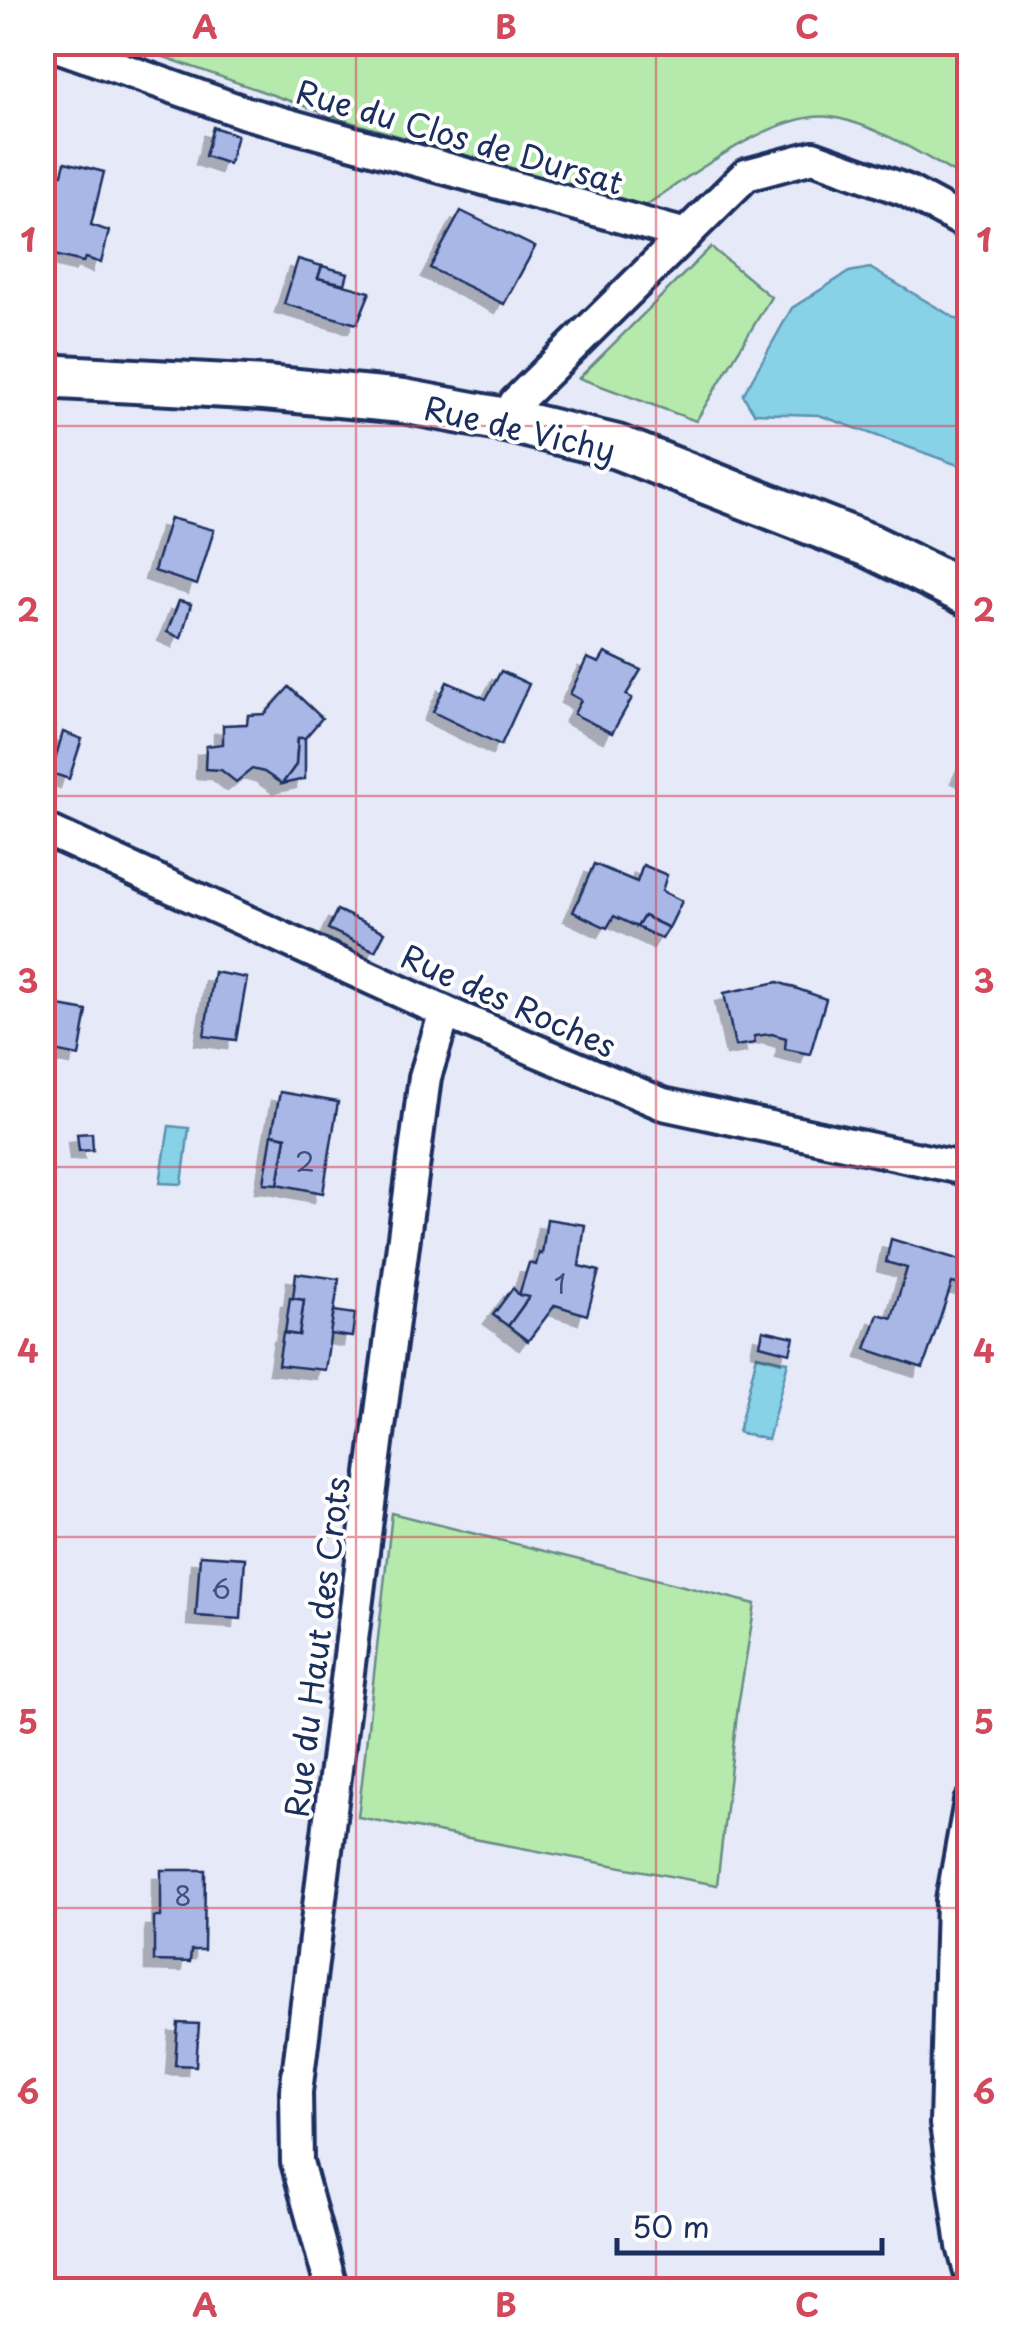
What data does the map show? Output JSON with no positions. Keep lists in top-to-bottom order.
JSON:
{
  "streets": {
    "street": [
      "Rue du Clos de Dursat",
      "Rue de Vichy",
      "Rue des Roches",
      "Rue du Haut des Crots"
    ]
  },
  "crossings": [
    ["Rue des Roches", "Rue du Haut des Crots"]
  ],
  "house_numbers": [
    "2",
    "1",
    "6",
    "8"
  ],
  "scale_bar": "50 m",
  "grid": {
    "columns": ["A", "B", "C"],
    "rows": [
      "1",
      "2",
      "3",
      "4",
      "5",
      "6"
    ]
  }
}
